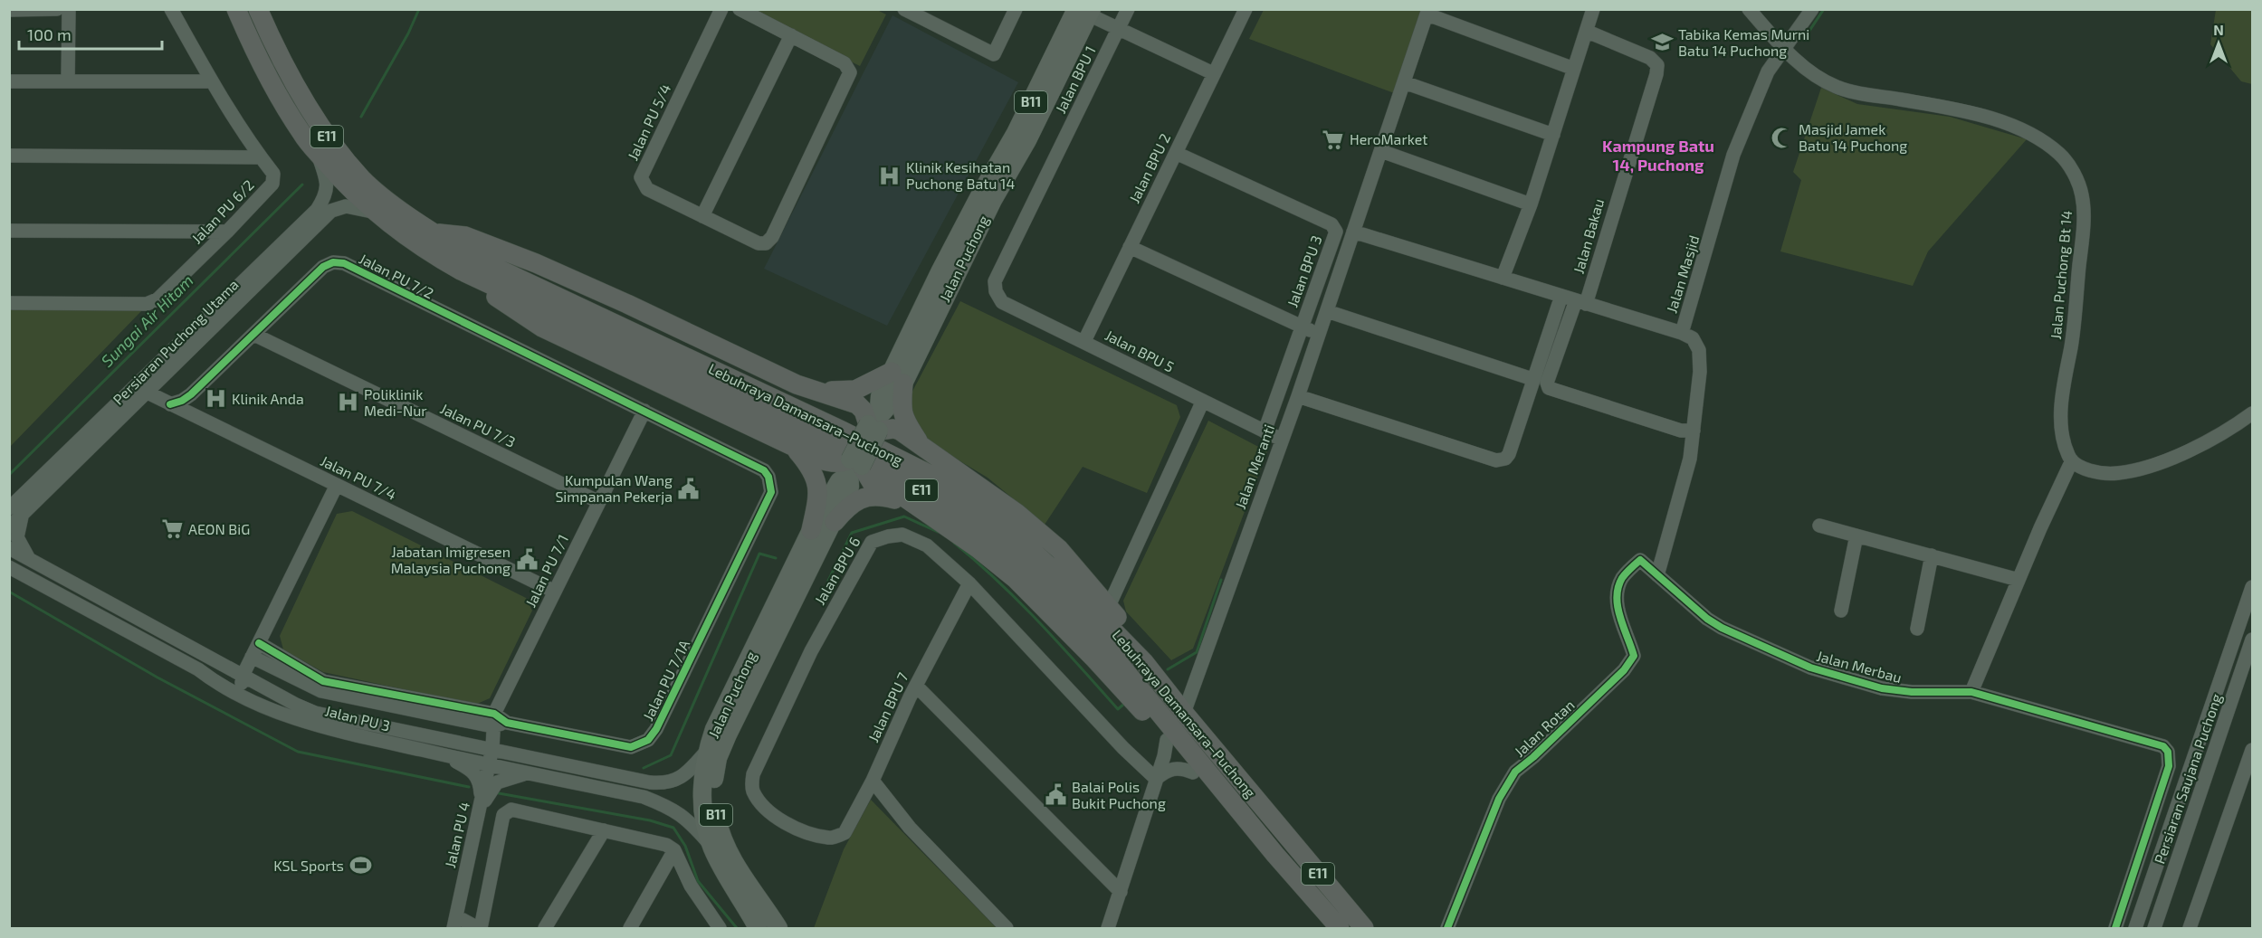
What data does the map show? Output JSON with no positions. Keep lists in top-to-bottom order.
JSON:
{
  "streets": {
    "highway": ["E11", "Lebuhraya Damansara–Puchong"],
    "main road": ["B11", "Jalan Puchong"],
    "street": [
      "Jalan BPU 1",
      "Jalan PU 5/4",
      "Jalan BPU 2",
      "Jalan PU 6/2",
      "Jalan Bakau",
      "Jalan BPU 3",
      "Jalan Masjid",
      "Jalan Puchong Bt 14",
      "Jalan PU 7/2",
      "Persiaran Puchong Utama",
      "Jalan BPU 5",
      "Jalan PU 7/3",
      "Jalan Meranti",
      "Jalan PU 7/4",
      "Jalan PU 7/1",
      "Jalan BPU 6",
      "Jalan Merbau",
      "Jalan PU 7/1A",
      "Jalan BPU 7",
      "Jalan PU 3",
      "Jalan Rotan",
      "Persiaran Saujana Puchong",
      "Jalan PU 4"
    ]
  },
  "crossings": [
    ["Jalan BPU 1", "Jalan BPU 5"],
    ["Jalan BPU 2", "Jalan BPU 3"],
    ["Jalan BPU 2", "Jalan BPU 5"],
    ["Jalan Puchong", "Jalan PU 3"],
    ["Jalan BPU 3", "Jalan BPU 5"],
    ["Jalan Masjid", "Jalan Puchong Bt 14"],
    ["Jalan Masjid", "Jalan Merbau"],
    ["Jalan PU 7/2", "Jalan PU 7/3"],
    ["Jalan PU 7/2", "Jalan PU 7/4"],
    ["Jalan PU 7/2", "Jalan PU 7/1"],
    ["Jalan PU 7/2", "Jalan PU 7/1A"],
    ["Persiaran Puchong Utama", "Lebuhraya Damansara–Puchong"],
    ["Persiaran Puchong Utama", "Jalan PU 7/4"],
    ["Jalan BPU 5", "Jalan Meranti"],
    ["Lebuhraya Damansara–Puchong", "Jalan Meranti"],
    ["Jalan PU 7/3", "Jalan PU 7/1"],
    ["Jalan PU 7/4", "Jalan PU 7/1"],
    ["Jalan PU 7/1", "Jalan PU 7/1A"],
    ["Jalan PU 7/1", "Jalan PU 3"],
    ["Jalan PU 7/1", "Jalan PU 4"],
    ["Jalan BPU 6", "Jalan BPU 7"],
    ["Jalan Merbau", "Jalan Rotan"],
    ["Jalan PU 3", "Jalan PU 4"]
  ],
  "districts": ["Kampung Batu 14, Puchong"],
  "water": ["Sungai Air Hitam"],
  "places": {
    "school or university": ["Tabika Kemas Murni Batu 14 Puchong"],
    "mosque": ["Masjid Jamek Batu 14 Puchong"],
    "supermarket": ["HeroMarket", "AEON BiG"],
    "hospital": ["Klinik Kesihatan Puchong Batu 14", "Klinik Anda", "Poliklinik Medi-Nur"],
    "public building": ["Kumpulan Wang Simpanan Pekerja", "Jabatan Imigresen Malaysia Puchong", "Balai Polis Bukit Puchong"],
    "sports": ["KSL Sports"]
  },
  "scale_bar": "100 m",
  "north": "top"
}
